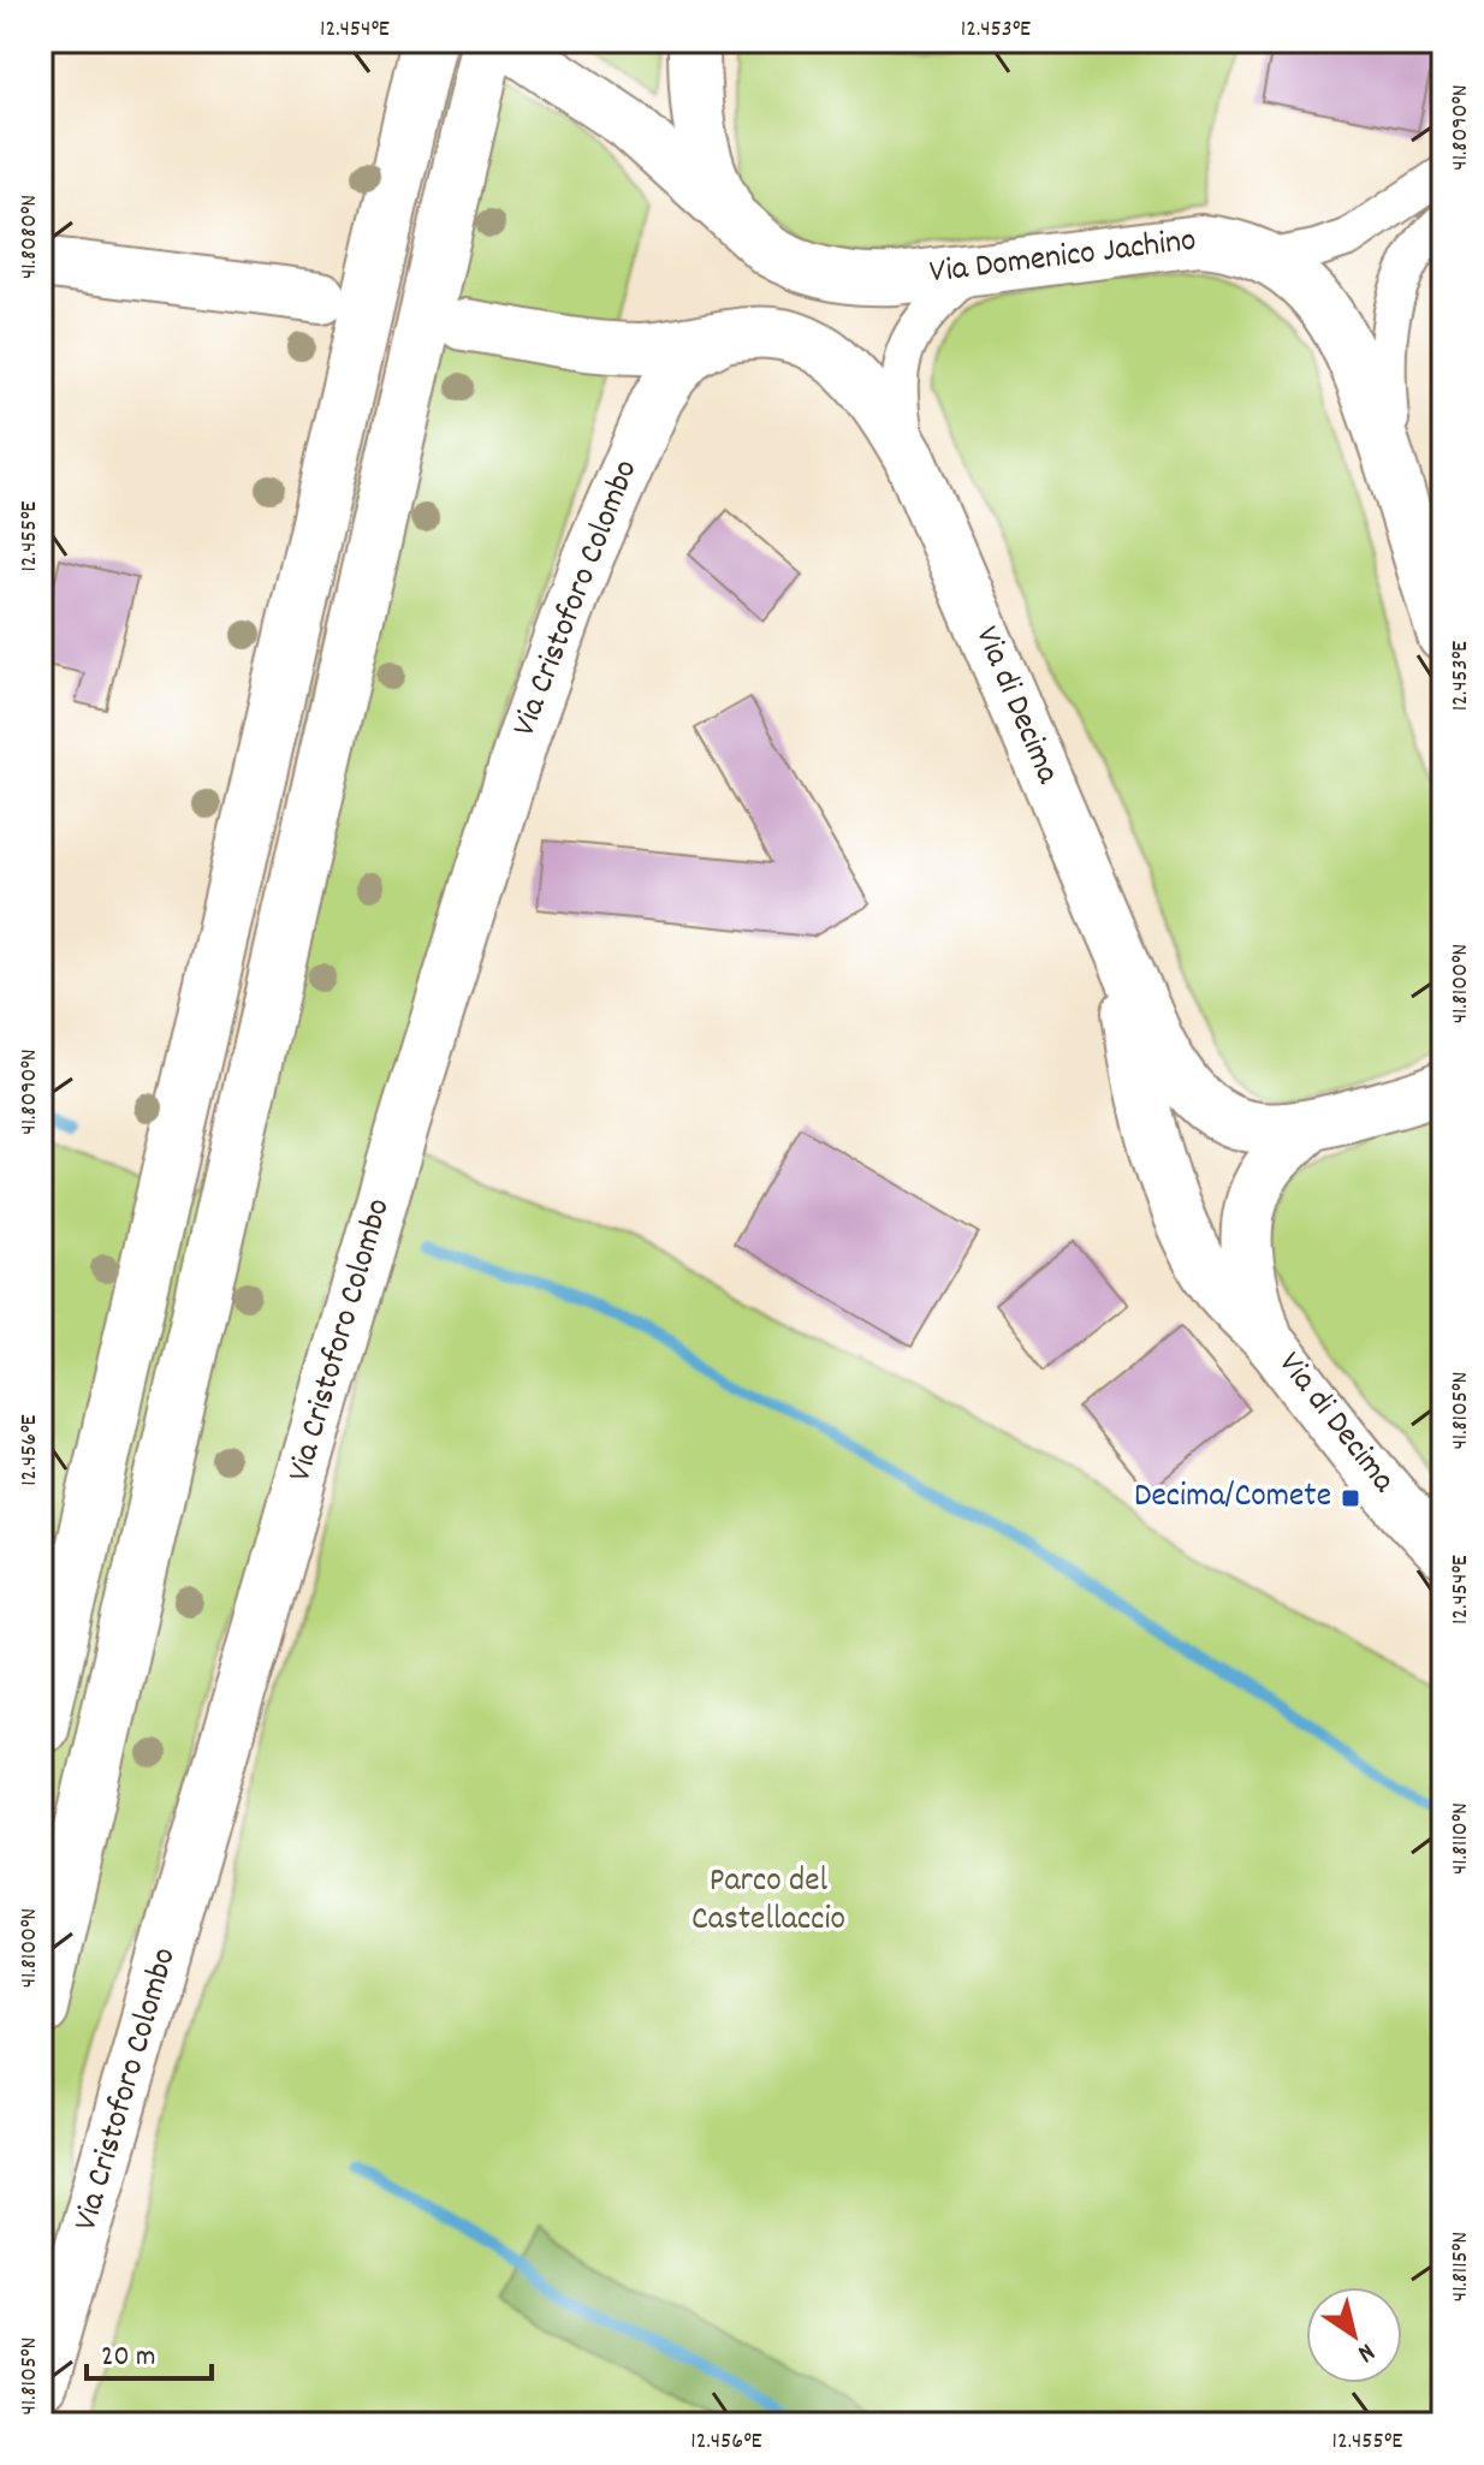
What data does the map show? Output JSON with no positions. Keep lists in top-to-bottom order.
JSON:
{
  "streets": {
    "main road": ["Via Domenico Jachino", "Via Cristoforo Colombo", "Via di Decima"]
  },
  "crossings": [
    ["Via Domenico Jachino", "Via di Decima"],
    ["Via Cristoforo Colombo", "Via di Decima"]
  ],
  "parks": ["Parco del Castellaccio"],
  "places": {
    "transit": ["Decima/Comete"]
  },
  "scale_bar": "20 m",
  "north": "bottom right",
  "coordinates": [
    "12.454°E",
    "12.453°E",
    "41.8090°N",
    "41.8080°N",
    "12.455°E",
    "41.8100°N",
    "41.8105°N",
    "12.456°E",
    "41.8110°N",
    "41.8115°N"
  ]
}
